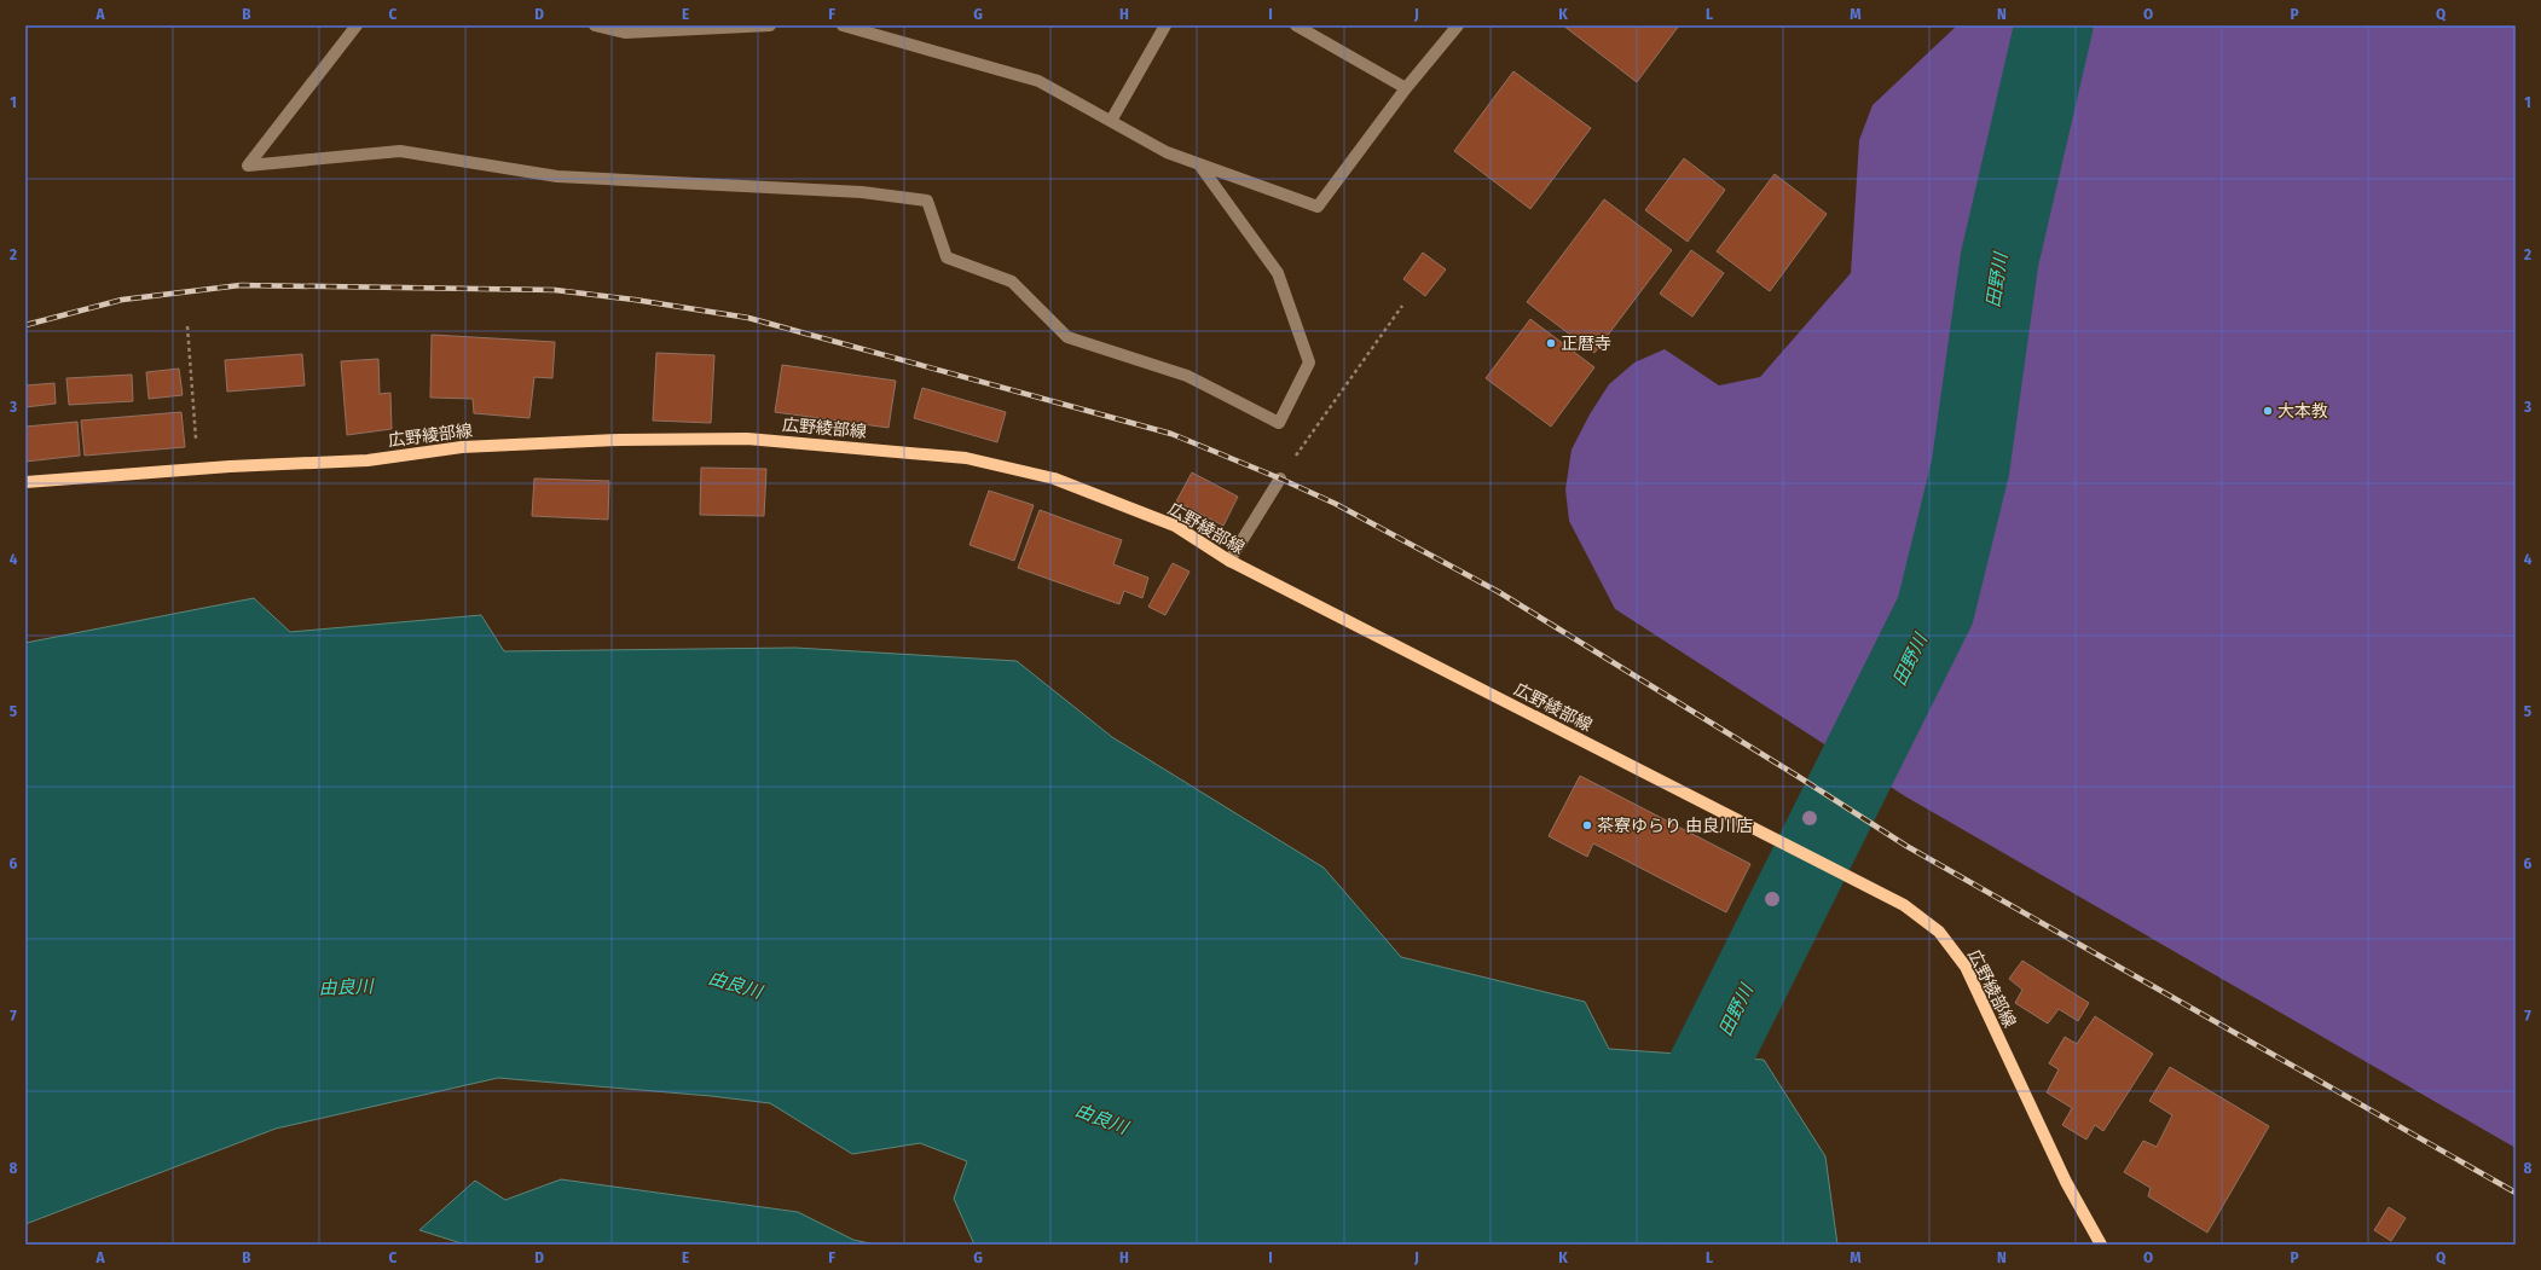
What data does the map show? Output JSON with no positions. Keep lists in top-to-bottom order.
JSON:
{
  "streets": {
    "main road": ["広野綾部線"]
  },
  "water": ["田野川", "由良川"],
  "places": ["正暦寺", "大本教", "茶寮ゆらり 由良川店"],
  "grid": {
    "columns": [
      "A",
      "B",
      "C",
      "D",
      "E",
      "F",
      "G",
      "H",
      "I",
      "J",
      "K",
      "L",
      "M",
      "N",
      "O",
      "P",
      "Q"
    ],
    "rows": [
      "1",
      "2",
      "3",
      "4",
      "5",
      "6",
      "7",
      "8"
    ]
  }
}
